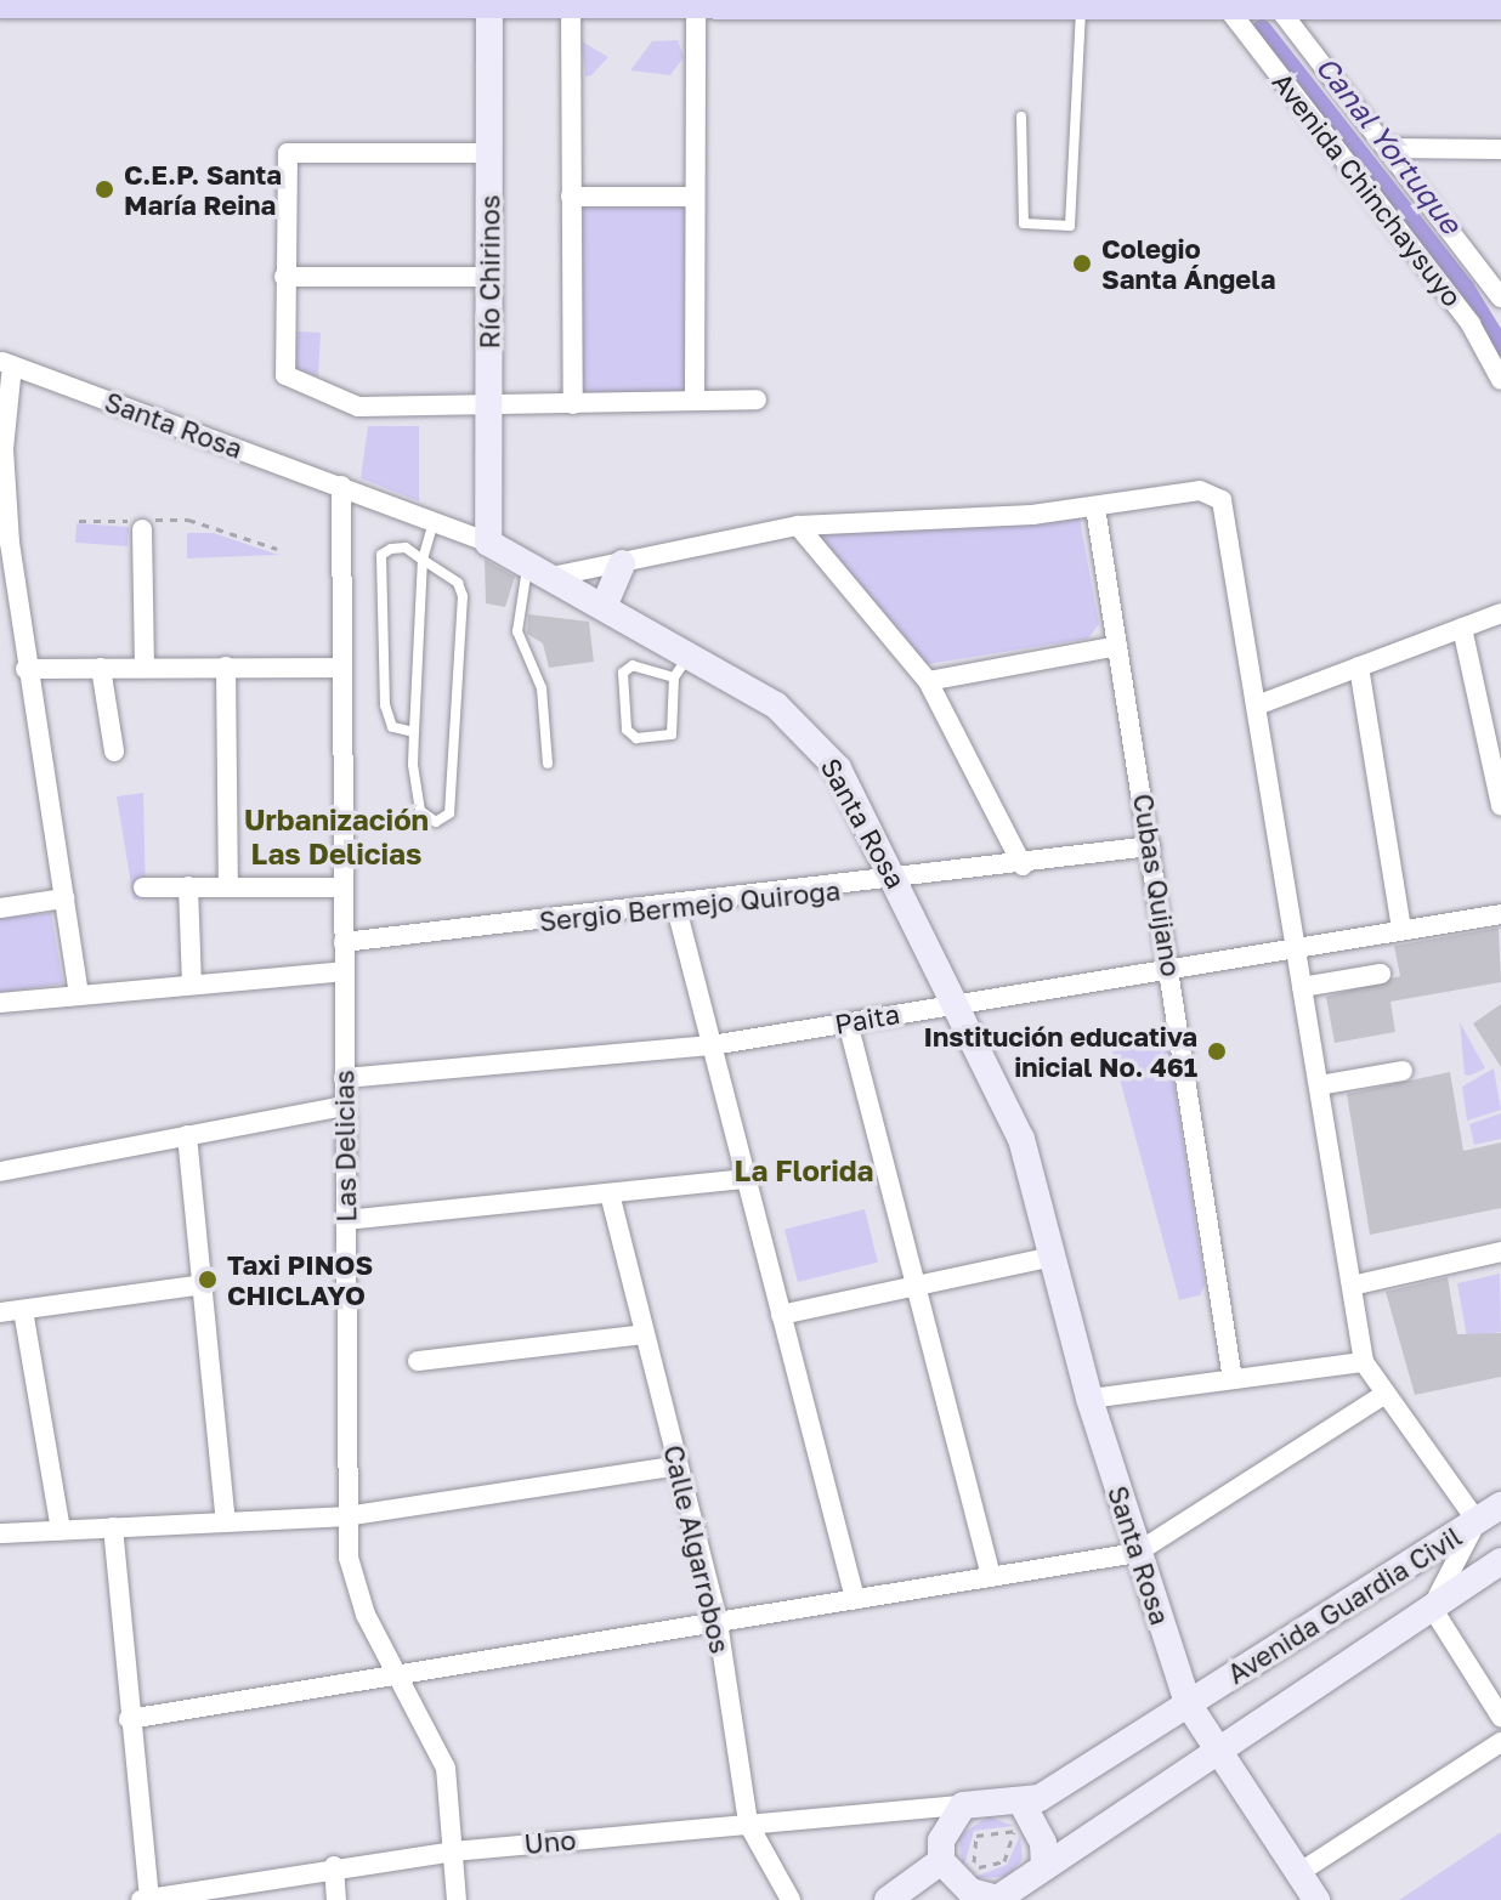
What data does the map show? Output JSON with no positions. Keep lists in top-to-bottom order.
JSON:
{
  "streets": {
    "street": [
      "Avenida Chinchaysuyo",
      "Río Chirinos",
      "Santa Rosa",
      "Cubas Quijano",
      "Sergio Bermejo Quiroga",
      "Paita",
      "Las Delicias",
      "Calle Algarrobos",
      "Avenida Guardia Civil",
      "Uno"
    ]
  },
  "crossings": [
    ["Río Chirinos", "Santa Rosa"],
    ["Santa Rosa", "Sergio Bermejo Quiroga"],
    ["Santa Rosa", "Paita"],
    ["Santa Rosa", "Las Delicias"],
    ["Santa Rosa", "Avenida Guardia Civil"],
    ["Cubas Quijano", "Sergio Bermejo Quiroga"],
    ["Cubas Quijano", "Paita"],
    ["Sergio Bermejo Quiroga", "Las Delicias"],
    ["Paita", "Las Delicias"],
    ["Las Delicias", "Uno"],
    ["Calle Algarrobos", "Uno"]
  ],
  "districts": ["Urbanización Las Delicias", "La Florida"],
  "water": ["Canal Yortuque"],
  "places": [
    "C.E.P. Santa María Reina",
    "Colegio Santa Ángela",
    "Institución educativa inicial No. 461",
    "Taxi PINOS CHICLAYO"
  ]
}
